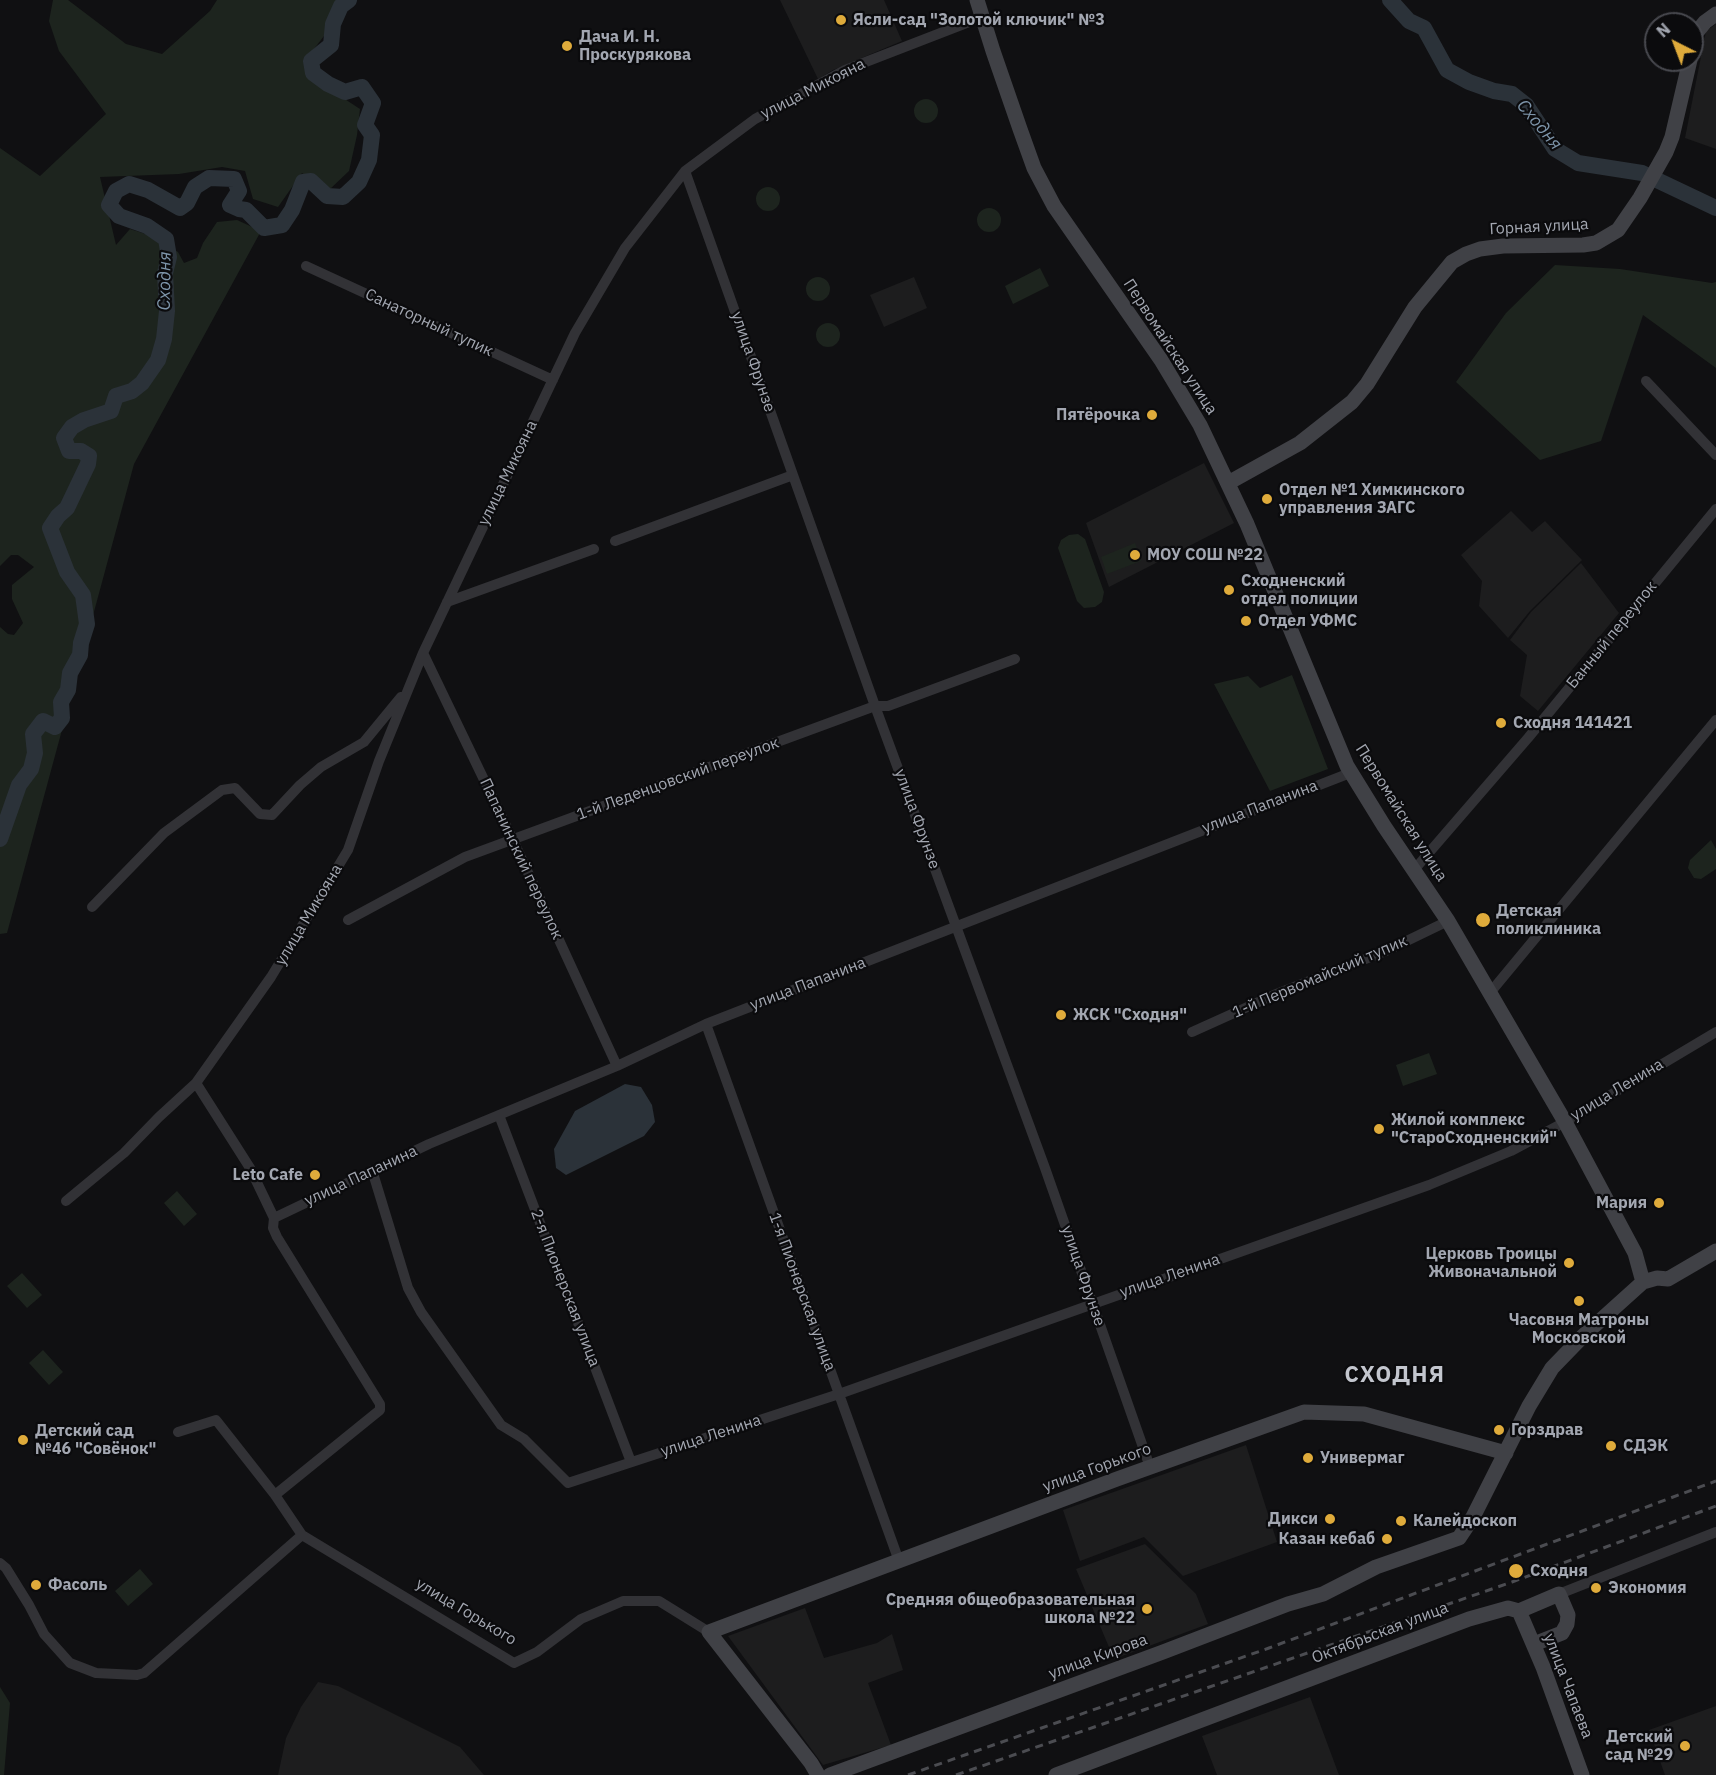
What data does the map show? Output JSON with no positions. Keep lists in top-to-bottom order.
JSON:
{
  "streets": {
    "street": [
      "улица Микояна",
      "Горная улица",
      "Санаторный тупик",
      "Первомайская улица",
      "улица Фрунзе",
      "Банный переулок",
      "1-й Леденцовский переулок",
      "улица Папанина",
      "Папанинский переулок",
      "1-й Первомайский тупик",
      "улица Ленина",
      "2-я Пионерская улица",
      "1-я Пионерская улица",
      "улица Горького",
      "Октябрьская улица",
      "улица Кирова",
      "улица Чапаева"
    ]
  },
  "crossings": [
    ["улица Микояна", "Санаторный тупик"],
    ["улица Микояна", "Первомайская улица"],
    ["улица Микояна", "улица Фрунзе"],
    ["улица Микояна", "Папанинский переулок"],
    ["Горная улица", "Первомайская улица"],
    ["Первомайская улица", "Банный переулок"],
    ["Первомайская улица", "улица Папанина"],
    ["Первомайская улица", "1-й Первомайский тупик"],
    ["Первомайская улица", "улица Ленина"],
    ["Первомайская улица", "улица Кирова"],
    ["улица Фрунзе", "1-й Леденцовский переулок"],
    ["улица Фрунзе", "улица Папанина"],
    ["улица Фрунзе", "улица Ленина"],
    ["улица Фрунзе", "улица Горького"],
    ["1-й Леденцовский переулок", "Папанинский переулок"],
    ["улица Папанина", "Папанинский переулок"],
    ["улица Папанина", "улица Ленина"],
    ["улица Папанина", "2-я Пионерская улица"],
    ["улица Папанина", "1-я Пионерская улица"],
    ["улица Ленина", "2-я Пионерская улица"],
    ["улица Ленина", "1-я Пионерская улица"],
    ["1-я Пионерская улица", "улица Горького"],
    ["улица Горького", "улица Кирова"],
    ["Октябрьская улица", "улица Чапаева"]
  ],
  "districts": ["СХОДНЯ"],
  "water": ["Сходня"],
  "places": [
    "Ясли-сад \"Золотой ключик\" №3",
    "Дача И. Н. Проскурякова",
    "Пятёрочка",
    "Отдел №1 Химкинского управления ЗАГС",
    "МОУ СОШ №22",
    "Сходненский отдел полиции",
    "Отдел УФМС",
    "Сходня 141421",
    "Детская поликлиника",
    "ЖСК \"Сходня\"",
    "Жилой комплекс \"СтароСходненский\"",
    "Leto Cafe",
    "Мария",
    "Церковь Троицы Живоначальной",
    "Часовня Матроны Московской",
    "Горздрав",
    "Детский сад №46 \"Совёнок\"",
    "СДЭК",
    "Универмаг",
    "Дикси",
    "Калейдоскоп",
    "Казан кебаб",
    "Сходня",
    "Фасоль",
    "Экономия",
    "Средняя общеобразовательная школа №22",
    "Детский сад №29"
  ],
  "north": "top left"
}
